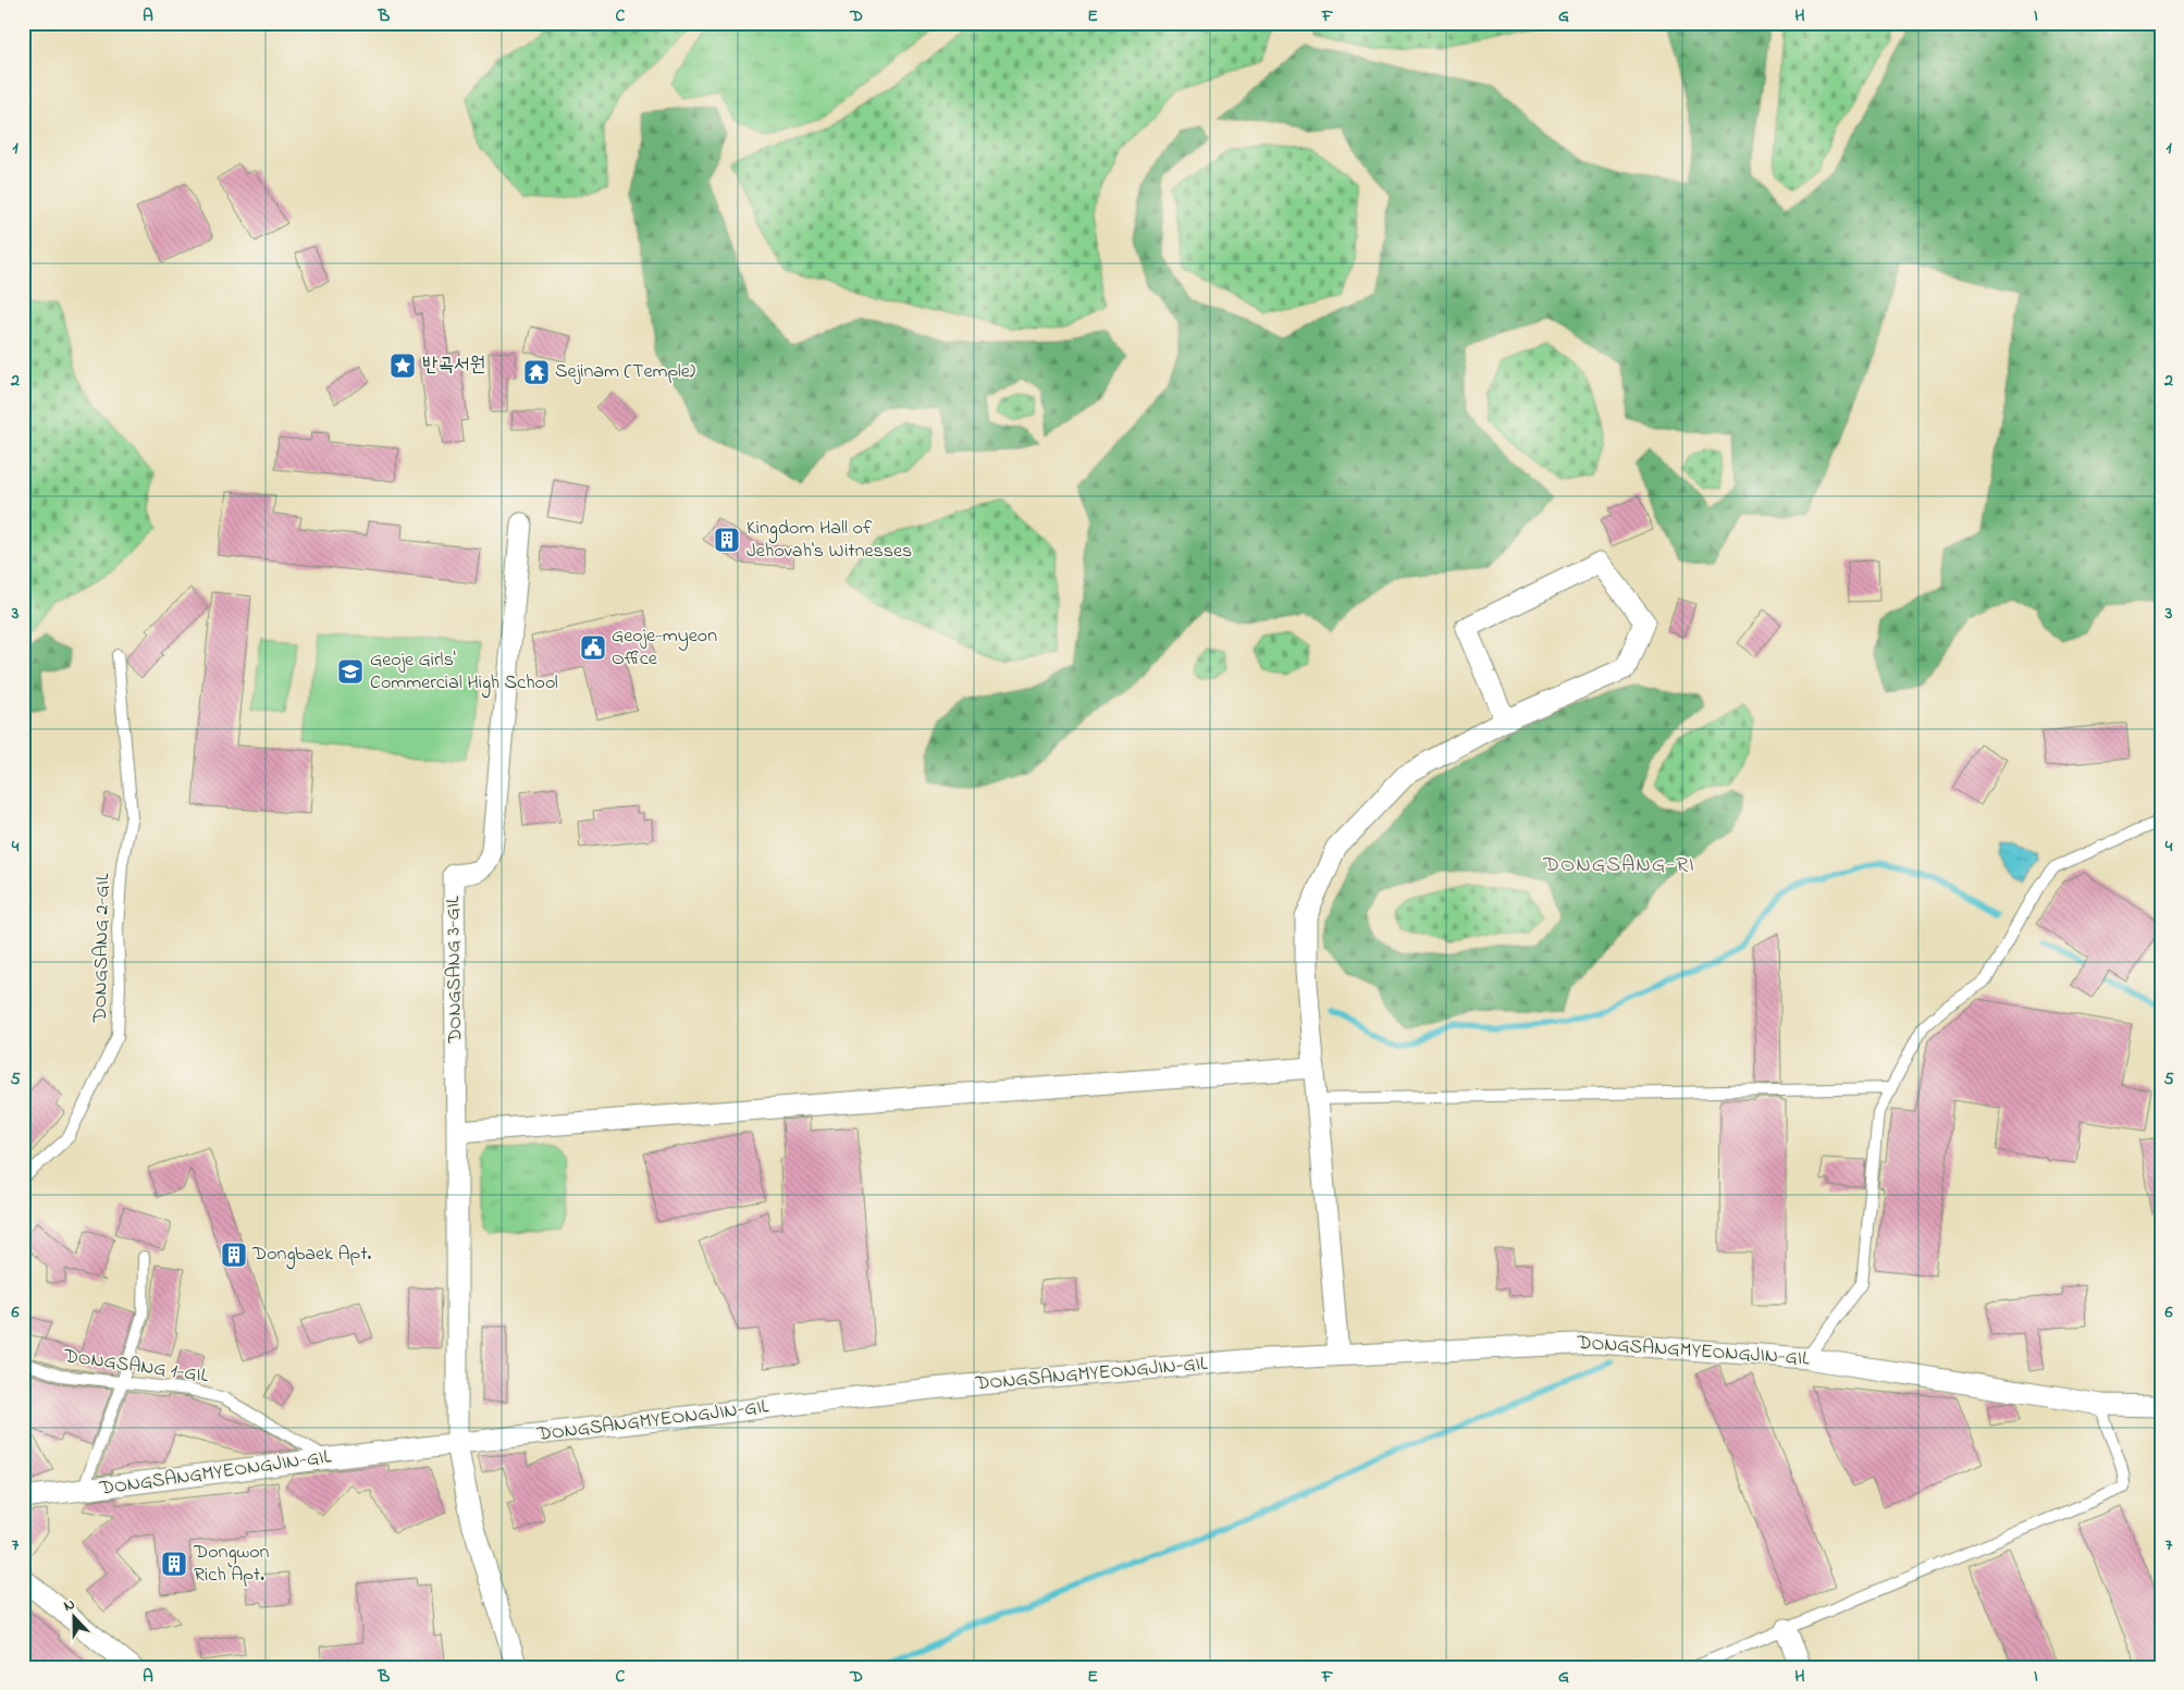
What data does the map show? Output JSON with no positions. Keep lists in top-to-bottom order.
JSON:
{
  "streets": {
    "street": ["DONGSANG 3-GIL", "DONGSANGMYEONGJIN-GIL"],
    "lane": ["DONGSANG 2-GIL", "DONGSANG 1-GIL"]
  },
  "crossings": [
    ["DONGSANG 3-GIL", "DONGSANGMYEONGJIN-GIL"],
    ["DONGSANGMYEONGJIN-GIL", "DONGSANG 1-GIL"]
  ],
  "districts": ["DONGSANG-RI"],
  "places": {
    "place": ["반곡서원"],
    "temple": ["Sejinam (Temple)"],
    "building": ["Kingdom Hall of Jehovah's Witnesses", "Dongbaek Apt.", "Dongwon Rich Apt."],
    "public building": ["Geoje-myeon Office"],
    "school or university": ["Geoje Girls' Commercial High School"]
  },
  "north": "top",
  "grid": {
    "columns": [
      "A",
      "B",
      "C",
      "D",
      "E",
      "F",
      "G",
      "H",
      "I"
    ],
    "rows": [
      "1",
      "2",
      "3",
      "4",
      "5",
      "6",
      "7"
    ]
  }
}
